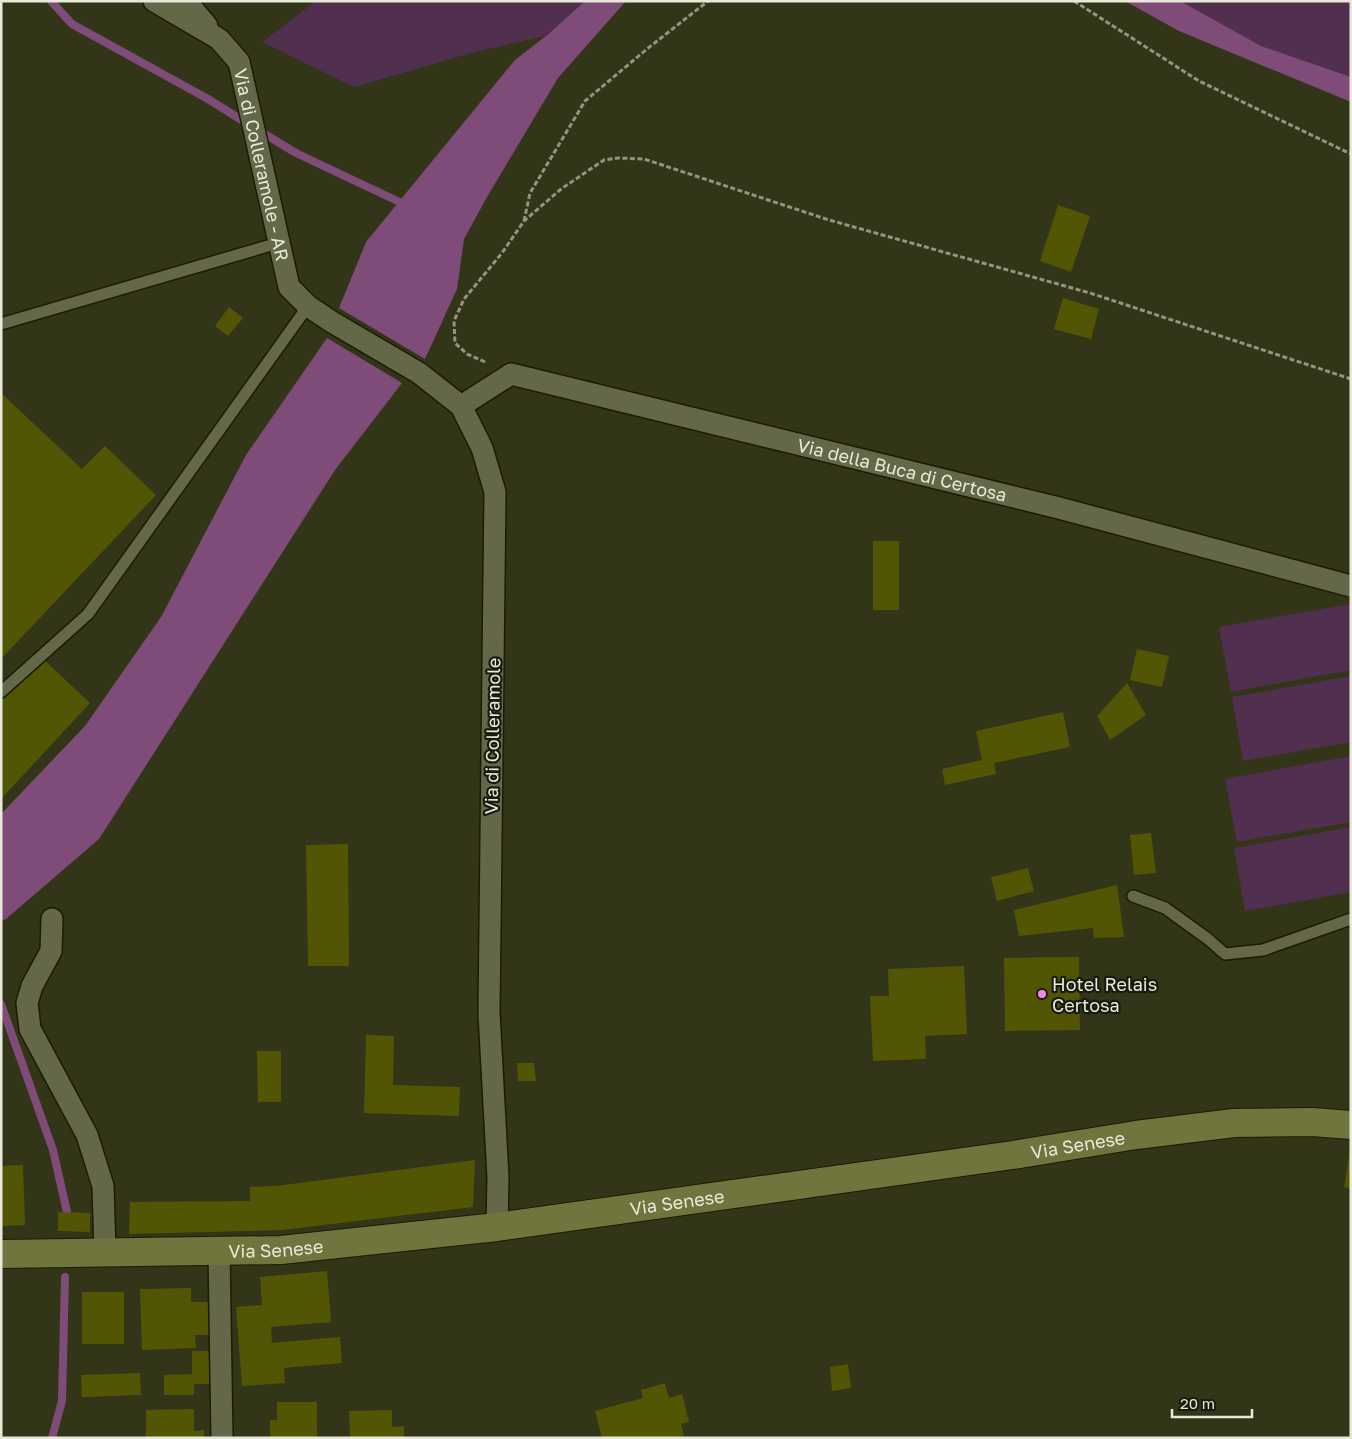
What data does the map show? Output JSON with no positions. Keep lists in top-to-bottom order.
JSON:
{
  "streets": {
    "main road": ["Via Senese"],
    "street": ["Via di Colleramole - AR", "Via della Buca di Certosa", "Via di Colleramole"]
  },
  "crossings": [
    ["Via di Colleramole - AR", "Via di Colleramole"],
    ["Via di Colleramole", "Via Senese"]
  ],
  "places": ["Hotel Relais Certosa"],
  "scale_bar": "20 m"
}
